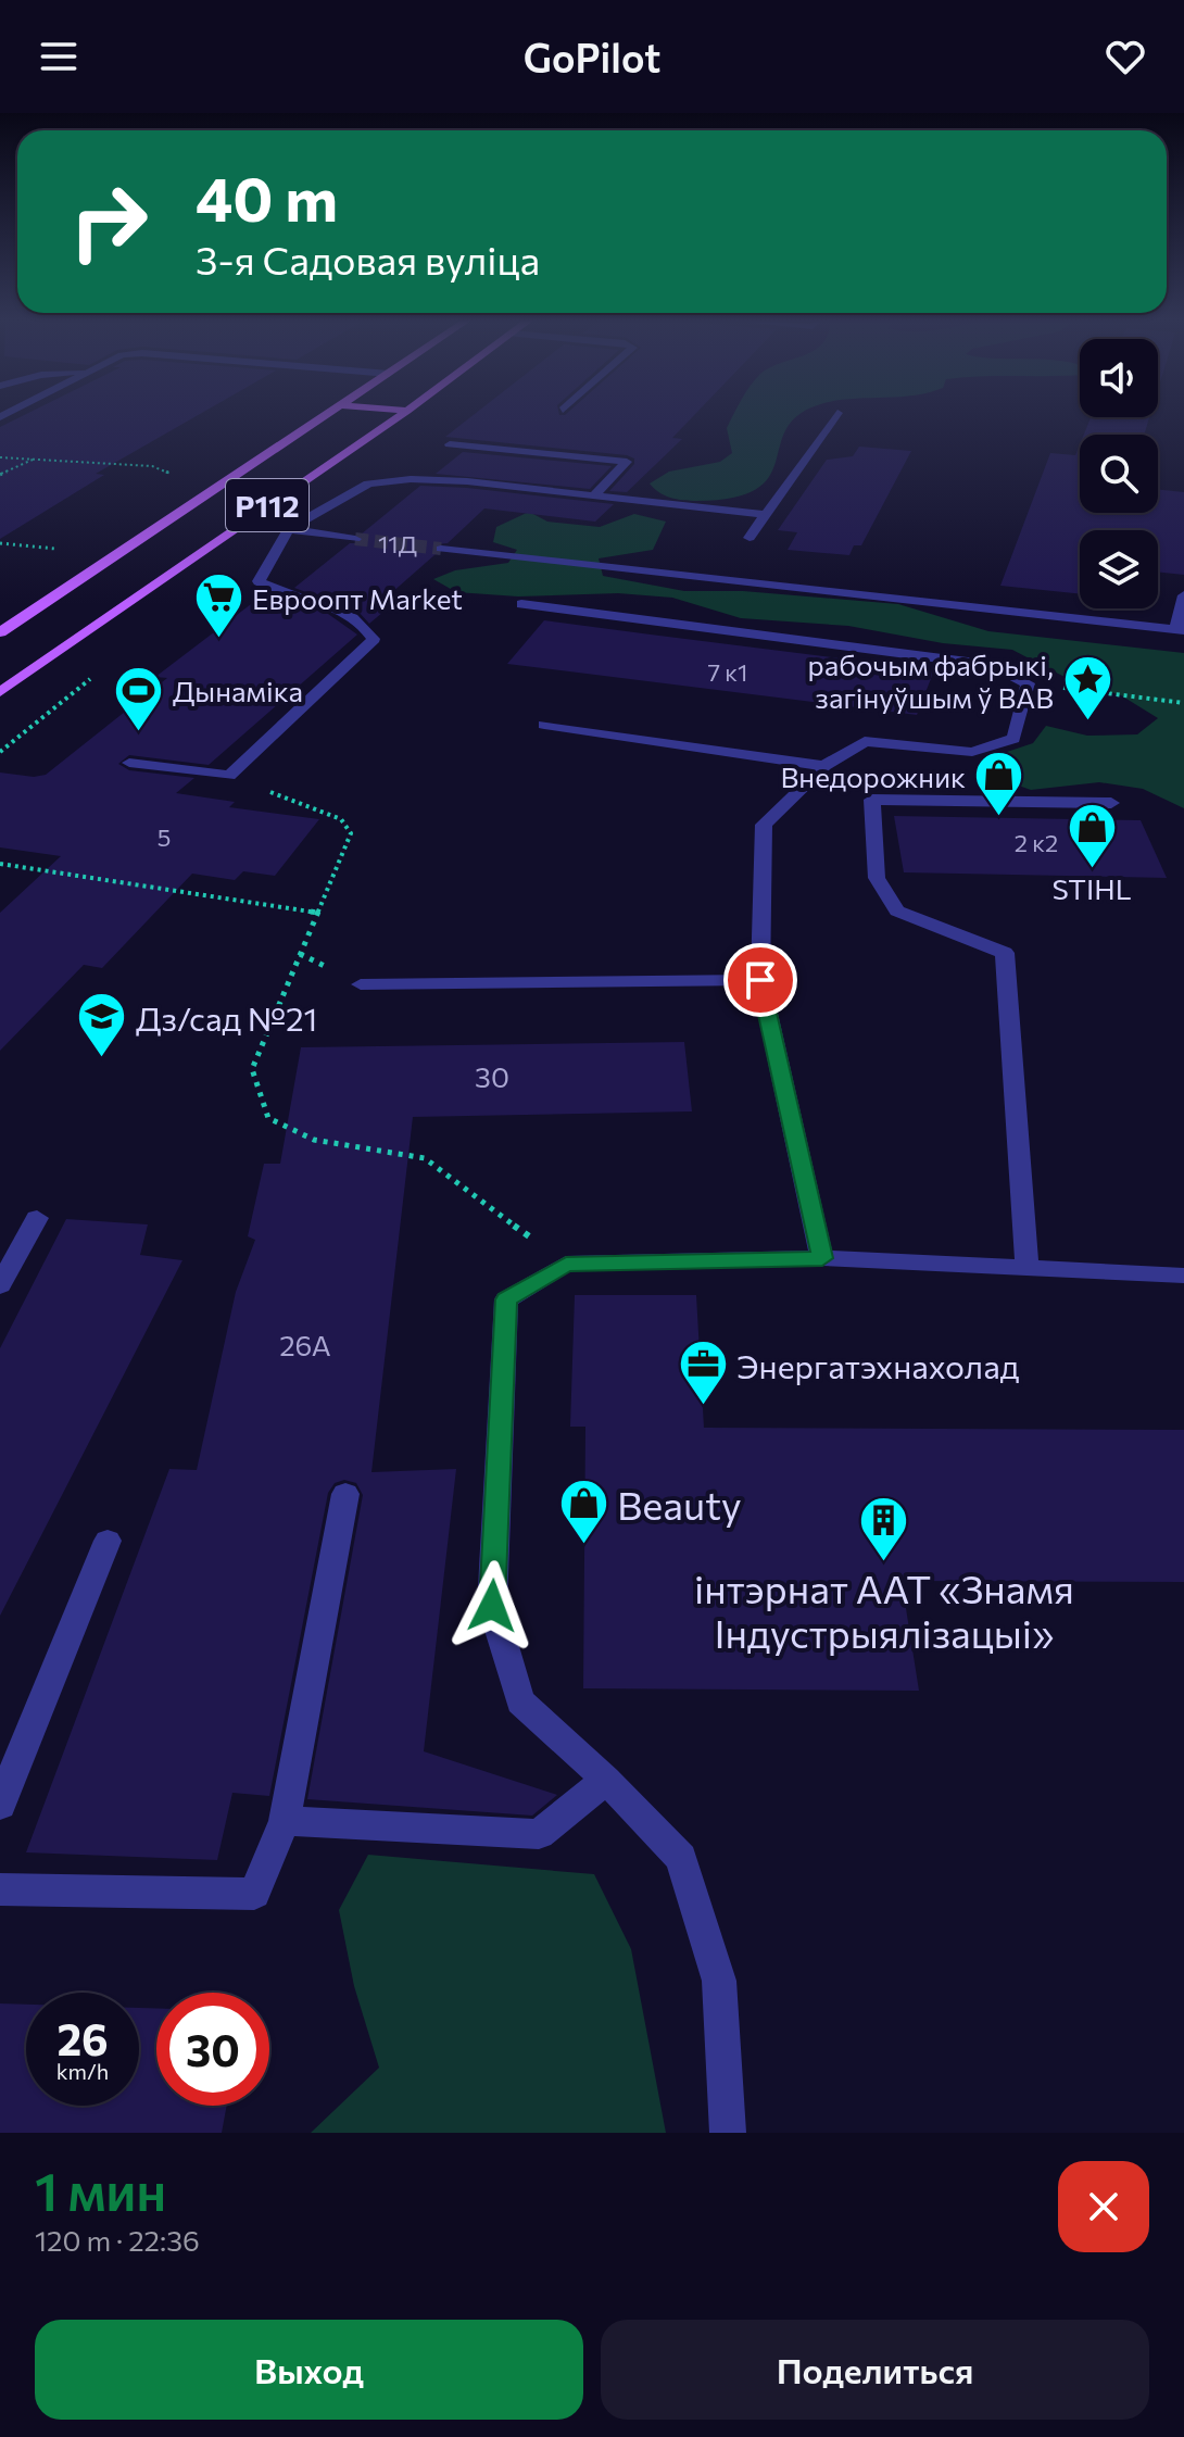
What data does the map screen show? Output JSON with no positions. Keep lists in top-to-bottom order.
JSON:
{
  "streets": {
    "main road": ["Р112"]
  },
  "places": {
    "supermarket": ["Евроопт Market"],
    "place": ["рабочым фабрыкі, загінуўшым ў ВАВ"],
    "sports": ["Дынаміка"],
    "shop": ["Внедорожник", "STIHL", "Beauty"],
    "school or university": ["Дз/сад №21"],
    "office": ["Энергатэхнахолад"],
    "building": ["інтэрнат ААТ «Знамя Індустрыялізацыі»"]
  },
  "house_numbers": [
    "11Д",
    "7 к1",
    "5",
    "2 к2",
    "30",
    "26А"
  ],
  "page": {
    "header": "GoPilot",
    "turn": ["40 m", "3-я Садовая вуліца"],
    "speed": "26 km/h",
    "limit": "30",
    "heading": ["1 мин", "120 m · 22:36"],
    "buttons": ["Выход", "Поделиться"]
  }
}
